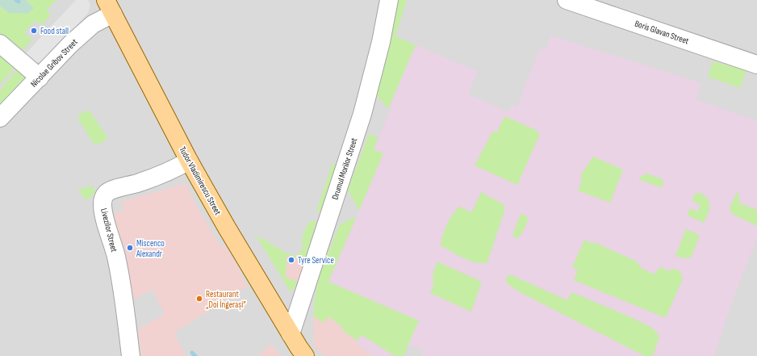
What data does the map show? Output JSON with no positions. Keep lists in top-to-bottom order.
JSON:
{
  "streets": {
    "main road": ["Tudor Vladimirescu Street"],
    "street": [
      "Boris Glavan Street",
      "Nicolae Gribov Street",
      "Drumul Morilor Street",
      "Livezilor Street"
    ]
  },
  "crossings": [
    ["Nicolae Gribov Street", "Tudor Vladimirescu Street"],
    ["Drumul Morilor Street", "Tudor Vladimirescu Street"],
    ["Tudor Vladimirescu Street", "Livezilor Street"]
  ],
  "places": [
    "Food stall",
    "Miscenco Alexandr",
    "Tyre Service",
    "Restaurant „Doi Îngerași”"
  ]
}
